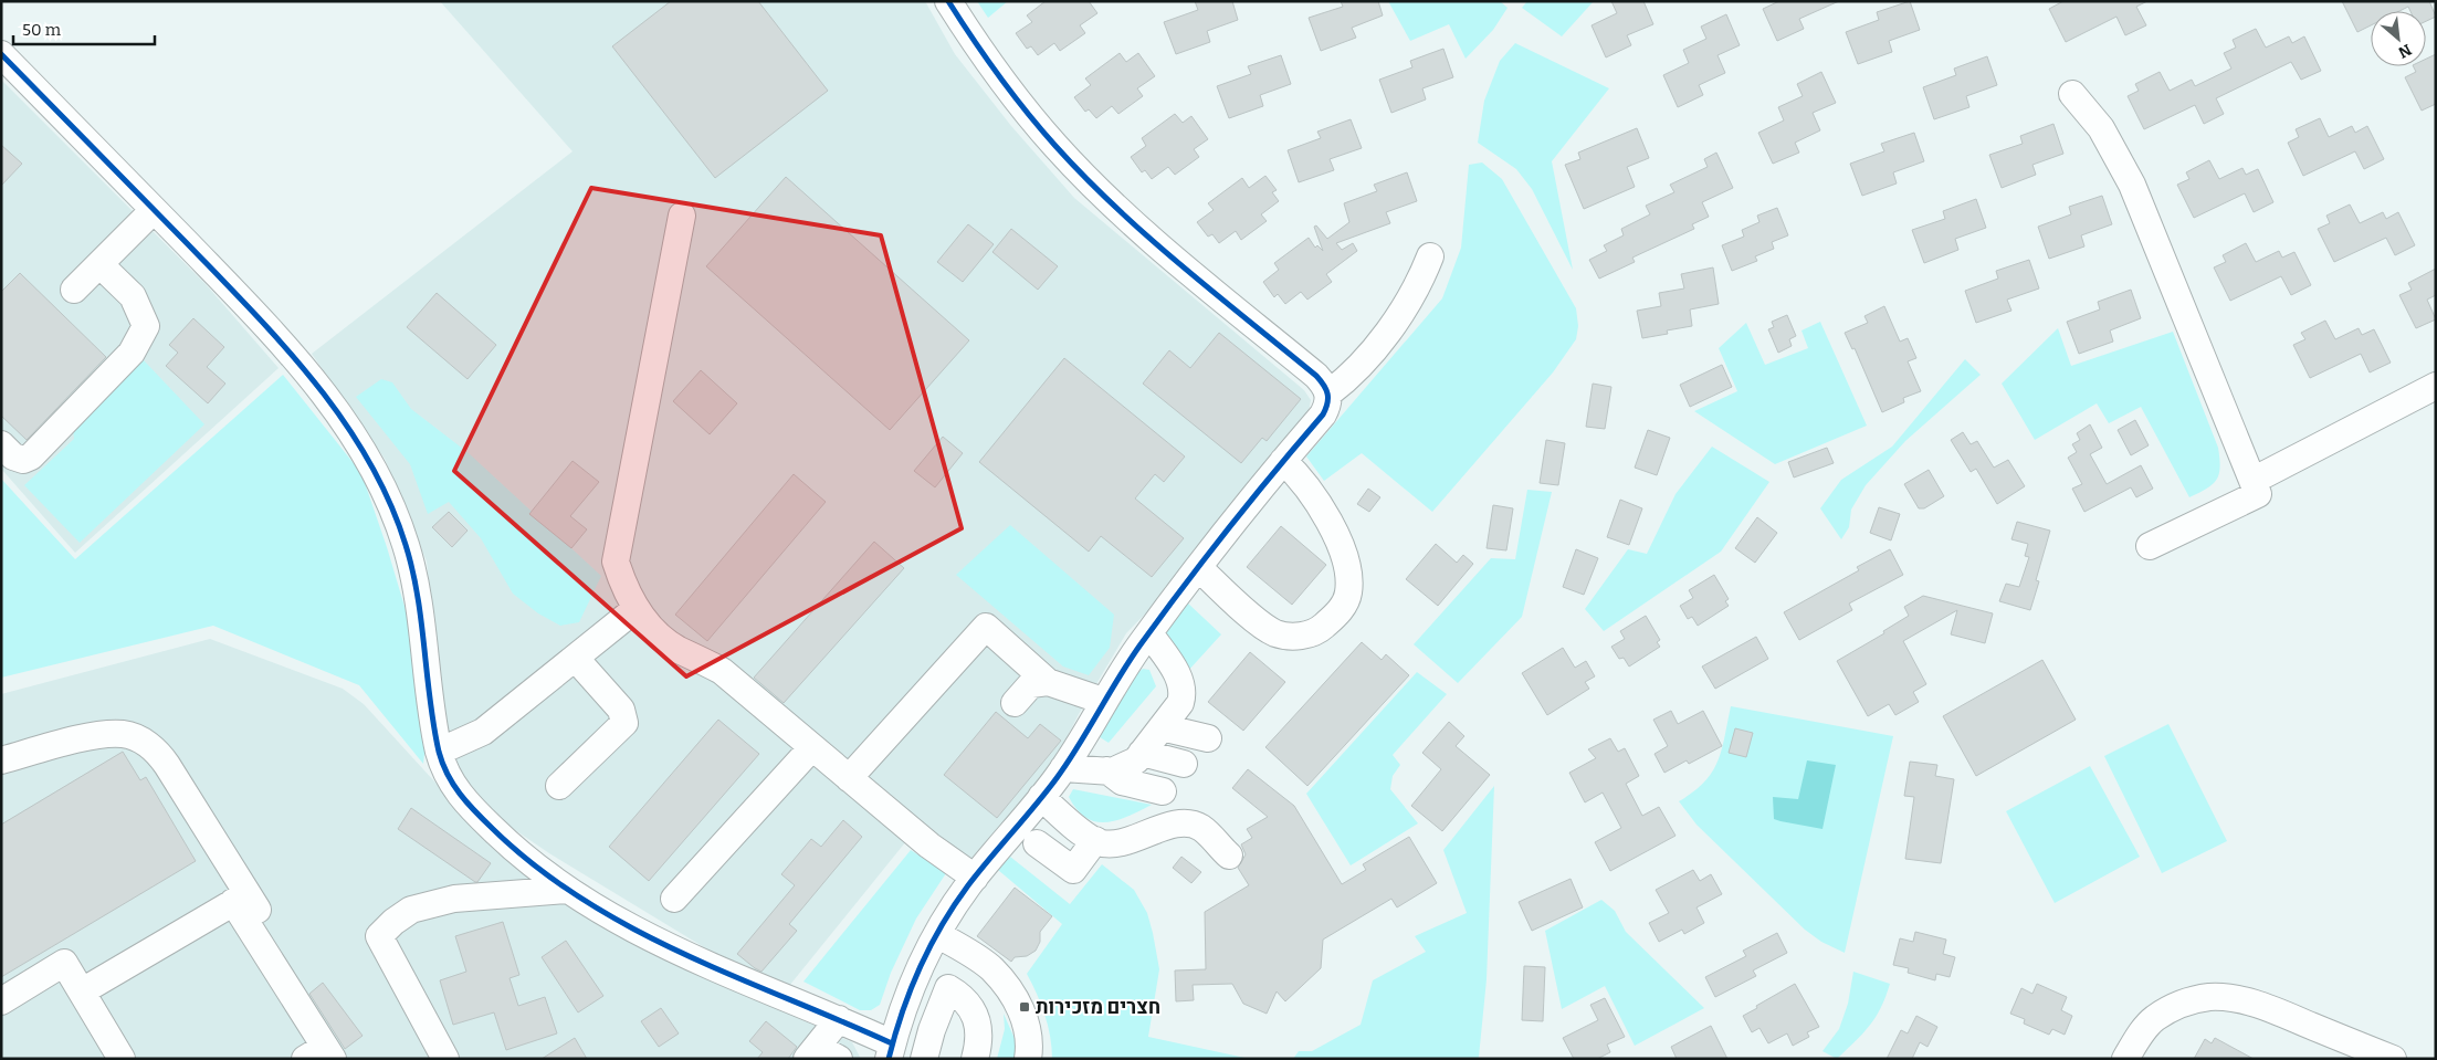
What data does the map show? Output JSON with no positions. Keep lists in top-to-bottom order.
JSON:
{
  "places": {
    "transit": ["חצרים מזכירות"]
  },
  "scale_bar": "50 m",
  "north": "bottom right"
}
